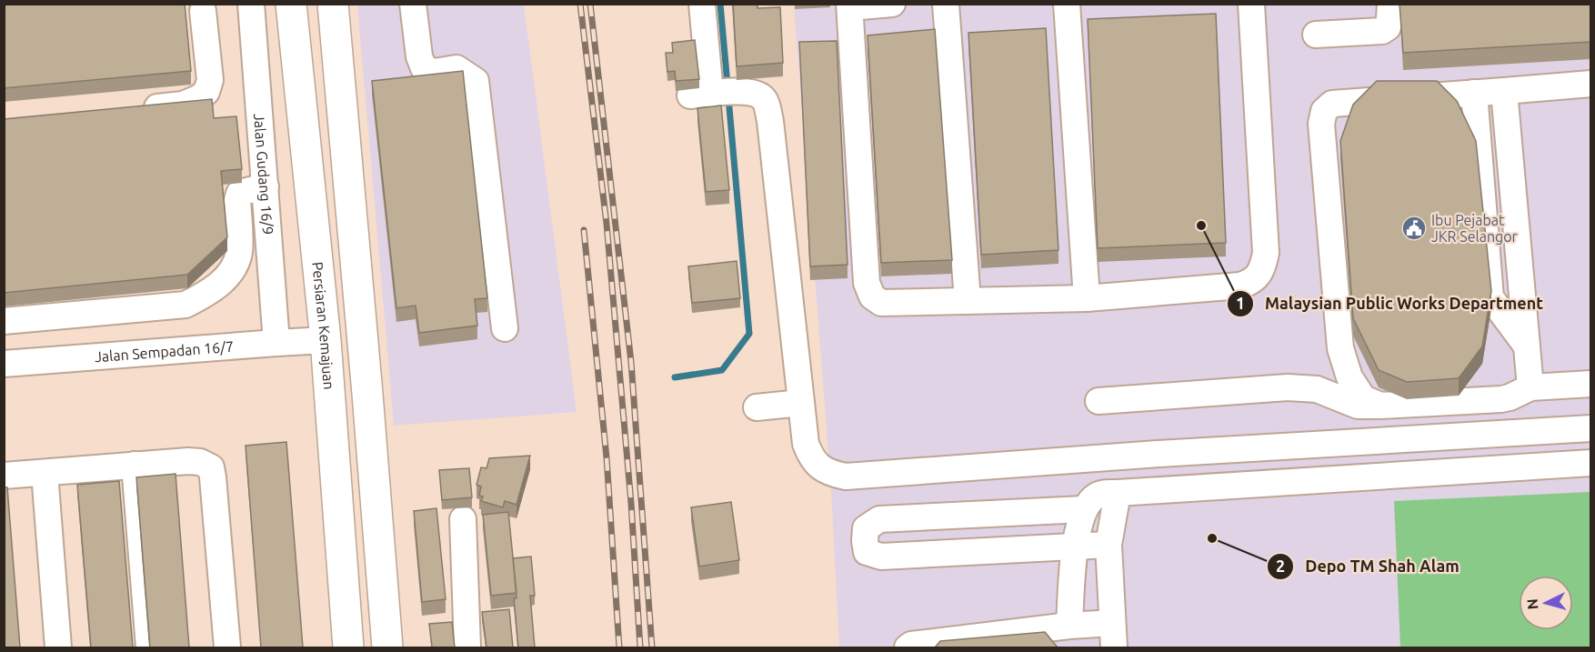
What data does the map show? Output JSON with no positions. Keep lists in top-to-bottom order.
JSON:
{
  "streets": {
    "main road": ["Persiaran Kemajuan"],
    "street": ["Jalan Gudang 16/9", "Jalan Sempadan 16/7"]
  },
  "crossings": [
    ["Jalan Gudang 16/9", "Jalan Sempadan 16/7"],
    ["Persiaran Kemajuan", "Jalan Sempadan 16/7"]
  ],
  "places": {
    "other": ["Malaysian Public Works Department", "Depo TM Shah Alam"],
    "public building": ["Ibu Pejabat JKR Selangor"]
  },
  "north": "left"
}
